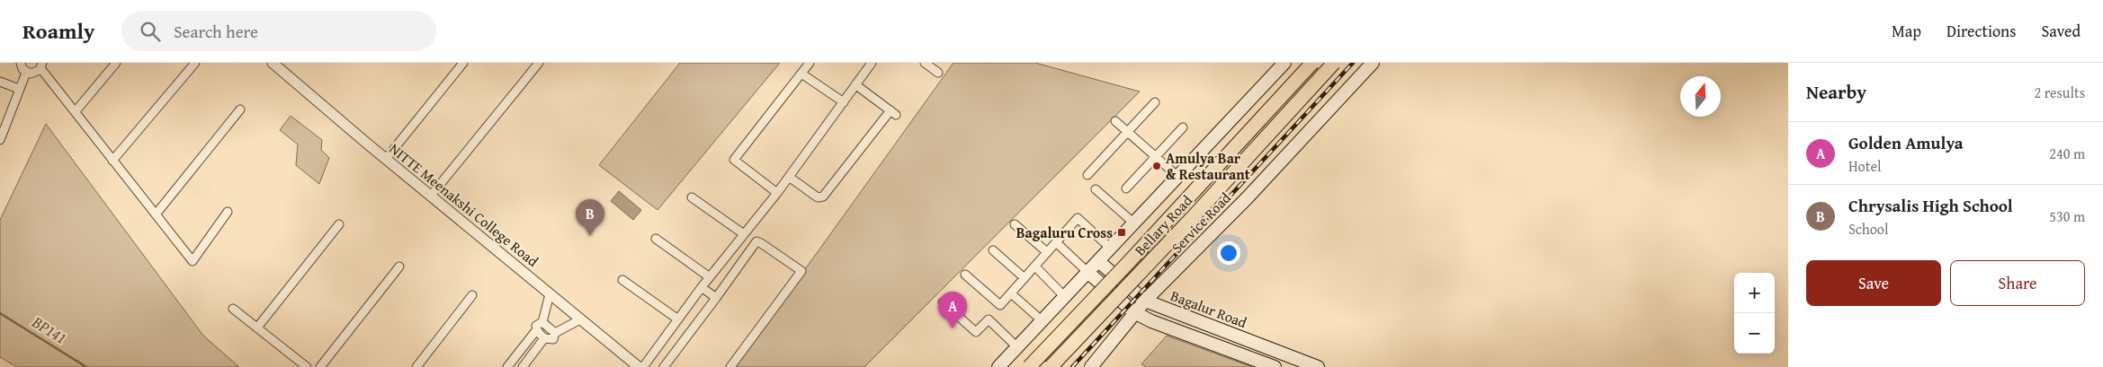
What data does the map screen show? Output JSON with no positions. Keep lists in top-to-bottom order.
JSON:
{
  "streets": {
    "highway": ["Bellary Road"],
    "main road": ["Service Road", "Bagalur Road"],
    "street": ["NITTE Meenakshi College Road"]
  },
  "crossings": [
    ["Service Road", "Bagalur Road"]
  ],
  "water": ["BP141"],
  "places": {
    "other": ["Amulya Bar & Restaurant"],
    "transit": ["Bagaluru Cross"]
  },
  "north": "top",
  "page": {
    "header": "Roamly",
    "search": "Search here",
    "nav": ["Map", "Directions", "Saved"],
    "heading": ["Nearby", "2 results"],
    "list": [
      {
        "mark": "A",
        "name": "Golden Amulya",
        "note": "Hotel",
        "value": "240 m"
      },
      {
        "mark": "B",
        "name": "Chrysalis High School",
        "note": "School",
        "value": "530 m"
      }
    ],
    "pins": ["B", "A"],
    "buttons": ["Save", "Share"],
    "map_buttons": ["+", "−"]
  }
}
